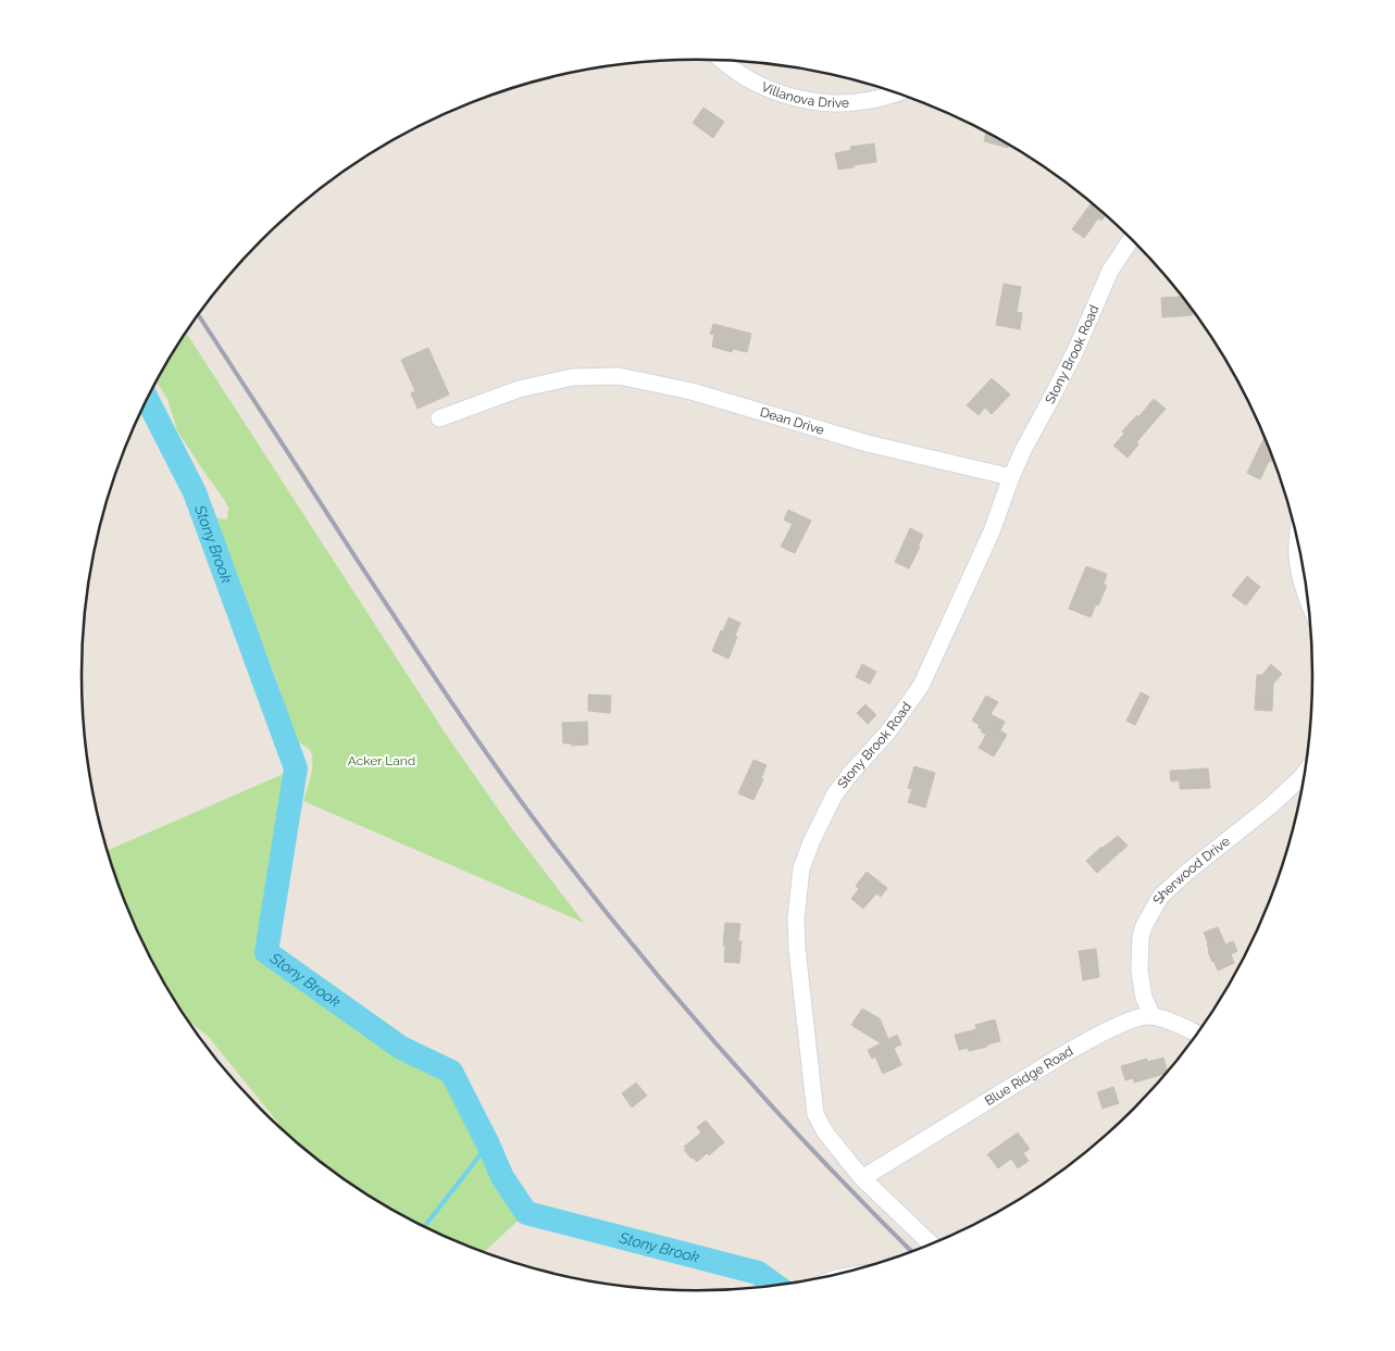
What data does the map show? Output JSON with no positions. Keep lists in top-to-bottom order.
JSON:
{
  "streets": {
    "street": [
      "Villanova Drive",
      "Stony Brook Road",
      "Dean Drive",
      "Sherwood Drive",
      "Blue Ridge Road"
    ]
  },
  "crossings": [
    ["Stony Brook Road", "Dean Drive"],
    ["Stony Brook Road", "Blue Ridge Road"],
    ["Sherwood Drive", "Blue Ridge Road"]
  ],
  "water": ["Stony Brook"],
  "parks": ["Acker Land"]
}
